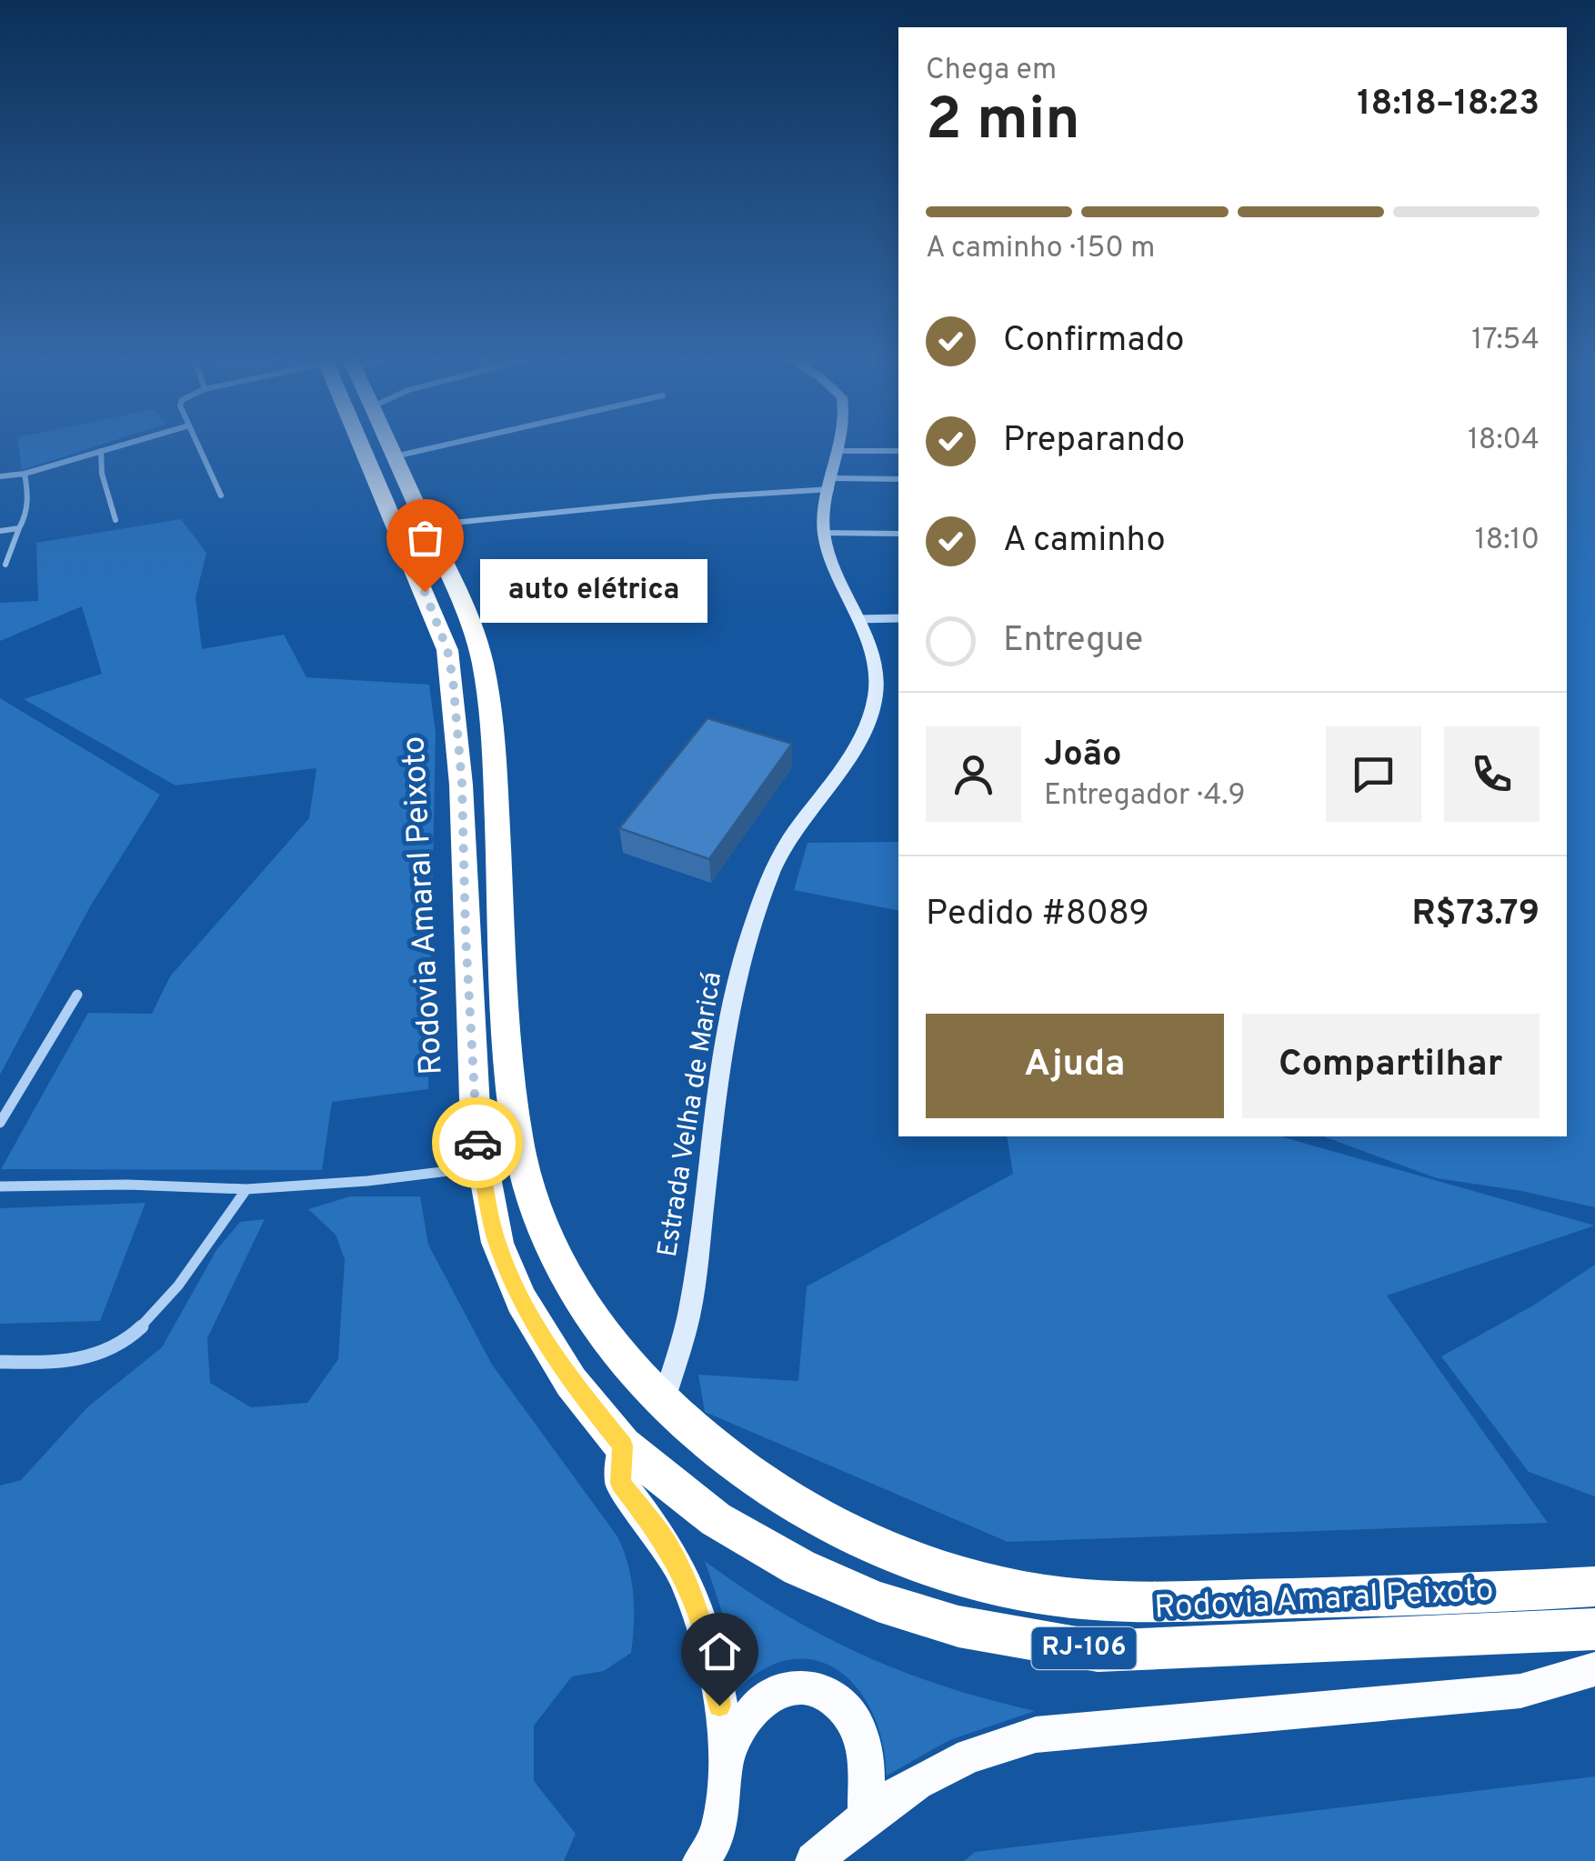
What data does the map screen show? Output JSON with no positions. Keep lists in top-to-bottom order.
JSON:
{
  "streets": {
    "highway": ["Rodovia Amaral Peixoto", "RJ-106"],
    "street": ["Estrada Velha de Maricá"]
  },
  "crossings": [
    ["Rodovia Amaral Peixoto", "Estrada Velha de Maricá"]
  ],
  "places": ["auto elétrica"],
  "page": {
    "heading": ["2 min", "Chega em", "18:18–18:23"],
    "panel": [
      "João",
      "Entregador · 4.9",
      "Pedido #8089",
      "R$73.79"
    ],
    "bar": "A caminho · 150 m",
    "list": [
      ["Confirmado", "17:54"],
      ["Preparando", "18:04"],
      ["A caminho", "18:10"],
      "Entregue"
    ],
    "bubble": "auto elétrica",
    "buttons": ["Ajuda", "Compartilhar"]
  }
}
